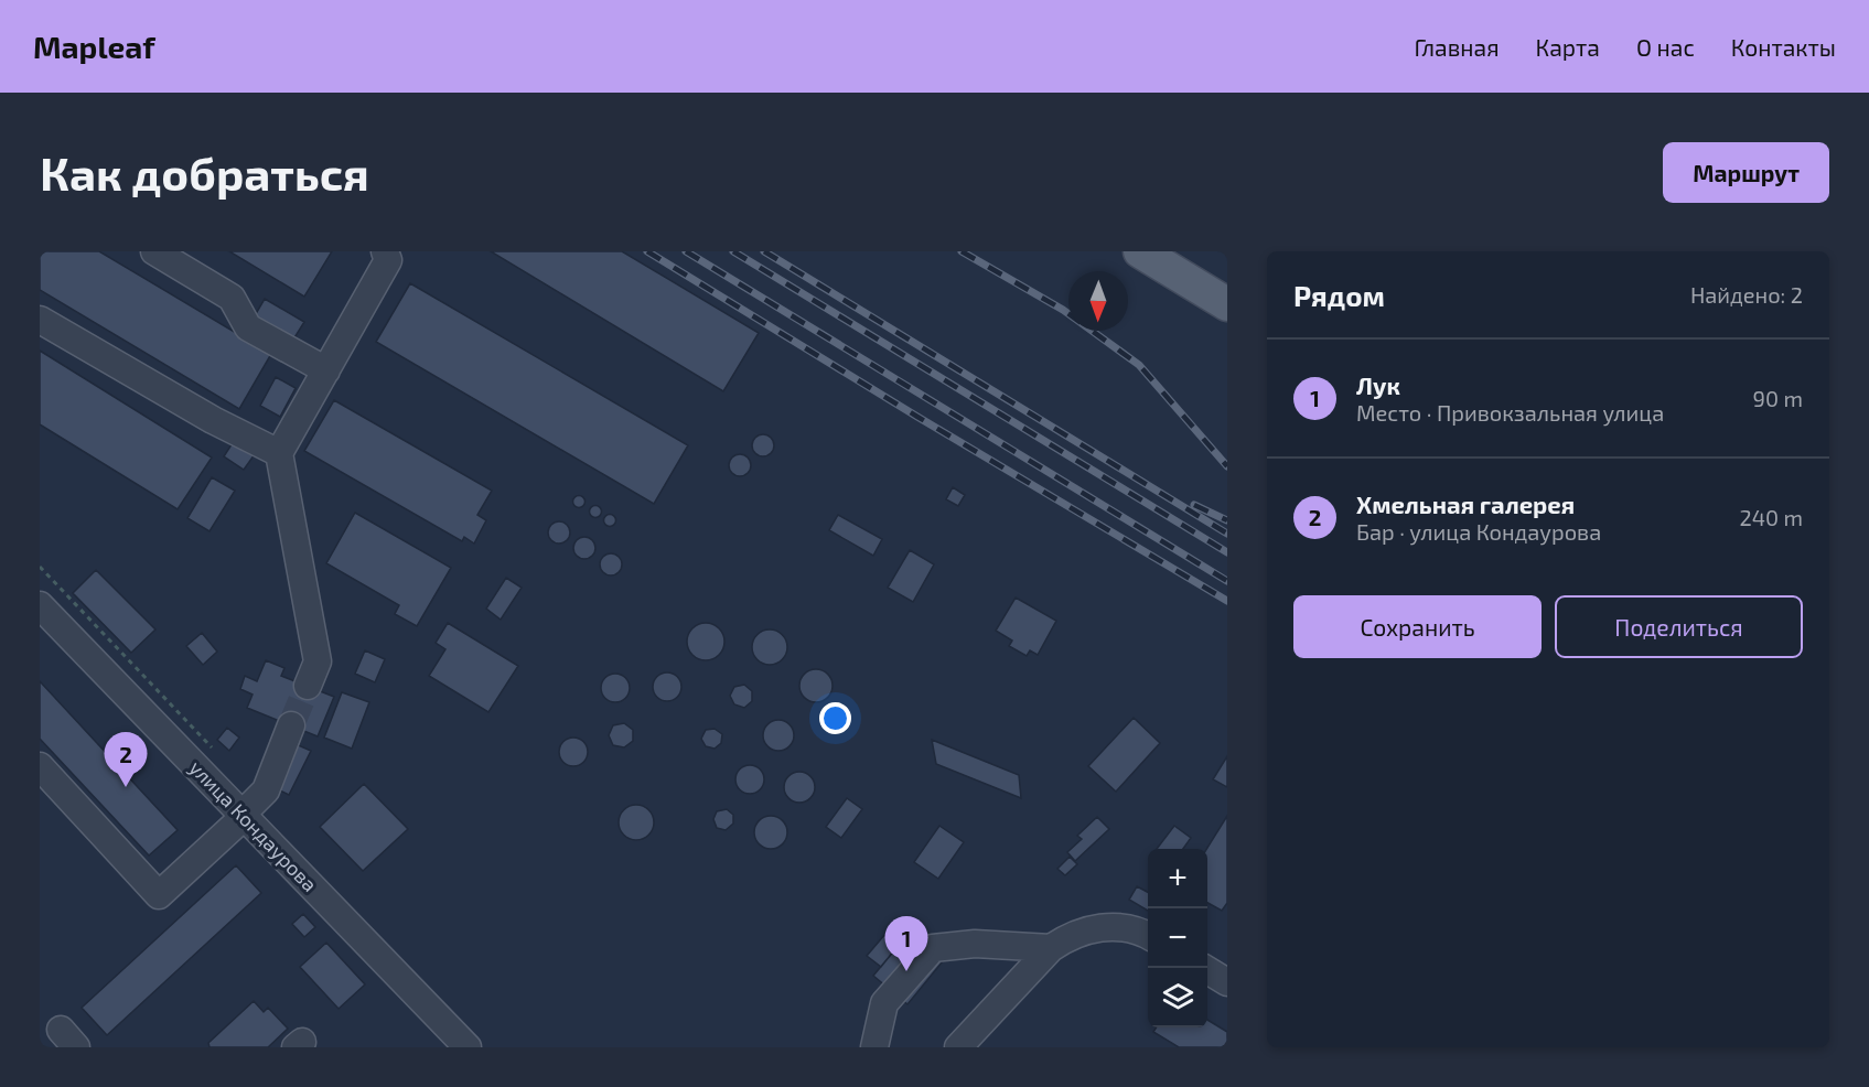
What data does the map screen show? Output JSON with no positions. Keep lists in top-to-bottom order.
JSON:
{
  "streets": {
    "street": ["улица Кондаурова"]
  },
  "north": "bottom",
  "page": {
    "header": "Mapleaf",
    "nav": [
      "Главная",
      "Карта",
      "О нас",
      "Контакты"
    ],
    "buttons": [
      "Маршрут",
      ["Сохранить", "Поделиться"]
    ],
    "title": "Как добраться",
    "heading": ["Рядом", "Найдено: 2"],
    "list": [
      {
        "mark": "1",
        "name": "Лук",
        "note": "Место · Привокзальная улица",
        "value": "90 m"
      },
      {
        "mark": "2",
        "name": "Хмельная галерея",
        "note": "Бар · улица Кондаурова",
        "value": "240 m"
      }
    ],
    "pins": ["2", "1"],
    "map_buttons": ["+", "−"]
  }
}
